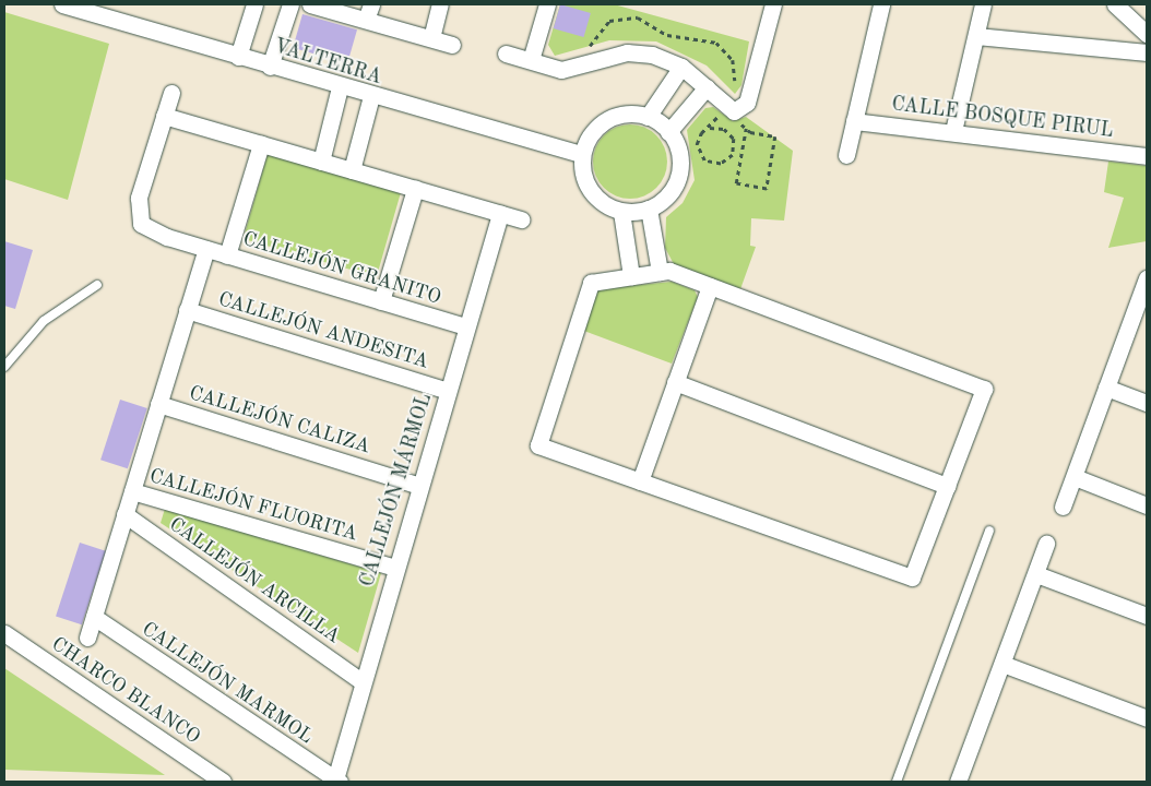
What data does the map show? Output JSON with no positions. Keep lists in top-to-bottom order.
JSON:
{
  "streets": {
    "street": [
      "VALTERRA",
      "CALLE BOSQUE PIRUL",
      "CALLEJÓN GRANITO",
      "CALLEJÓN ANDESITA",
      "CALLEJÓN CALIZA",
      "CALLEJÓN MÁRMOL",
      "CALLEJÓN FLUORITA",
      "CALLEJÓN ARCILLA",
      "CALLEJÓN MARMOL",
      "CHARCO BLANCO"
    ]
  },
  "crossings": [
    ["CALLEJÓN GRANITO", "CALLEJÓN MÁRMOL"],
    ["CALLEJÓN ANDESITA", "CALLEJÓN MÁRMOL"],
    ["CALLEJÓN CALIZA", "CALLEJÓN MÁRMOL"],
    ["CALLEJÓN MÁRMOL", "CALLEJÓN FLUORITA"],
    ["CALLEJÓN MÁRMOL", "CALLEJÓN ARCILLA"],
    ["CALLEJÓN MÁRMOL", "CALLEJÓN MARMOL"]
  ]
}
